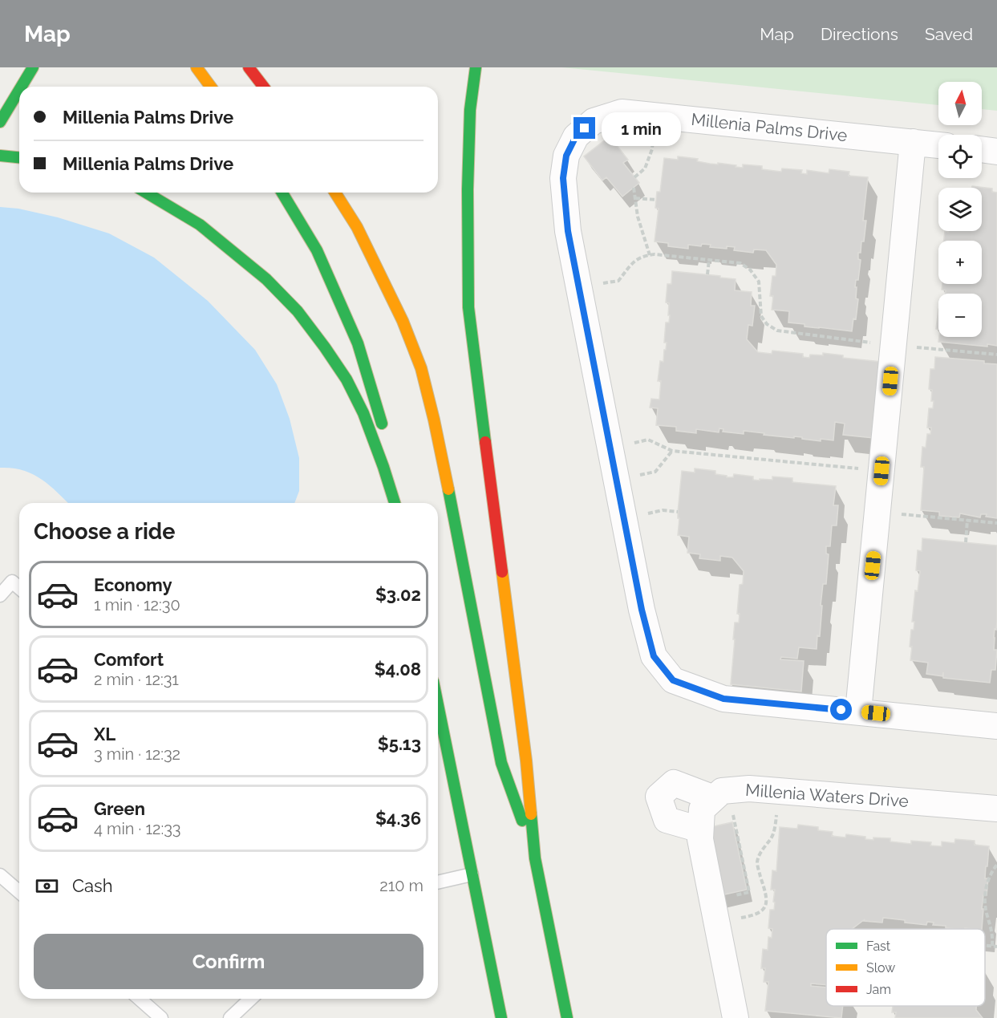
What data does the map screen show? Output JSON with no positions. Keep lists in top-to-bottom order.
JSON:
{
  "streets": {
    "street": ["Millenia Palms Drive", "Millenia Waters Drive"]
  },
  "legend": ["Fast", "Slow", "Jam"],
  "north": "top",
  "page": {
    "header": "Map",
    "nav": ["Map", "Directions", "Saved"],
    "map_buttons": ["+", "−"],
    "banner": ["Millenia Palms Drive", "Millenia Palms Drive"],
    "bubble": "1 min",
    "heading": "Choose a ride",
    "list": [
      {
        "name": "Economy",
        "note": "1 min · 12:30",
        "value": "$3.02"
      },
      {
        "name": "Comfort",
        "note": "2 min · 12:31",
        "value": "$4.08"
      },
      {
        "name": "XL",
        "note": "3 min · 12:32",
        "value": "$5.13"
      },
      {
        "name": "Green",
        "note": "4 min · 12:33",
        "value": "$4.36"
      }
    ],
    "pay": ["Cash", "210 m"],
    "buttons": "Confirm"
  }
}
